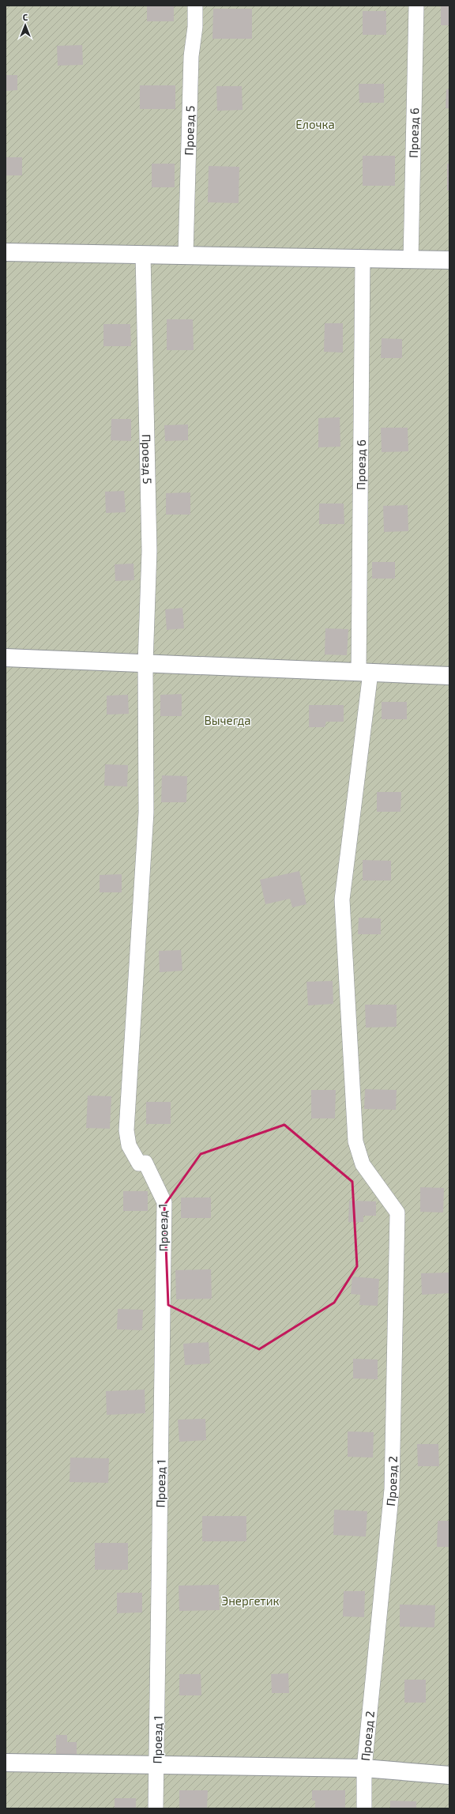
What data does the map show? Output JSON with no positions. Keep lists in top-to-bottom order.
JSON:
{
  "streets": {
    "lane": [
      "Проезд 5",
      "Проезд 6",
      "Проезд 1",
      "Проезд 2"
    ]
  },
  "crossings": [
    ["Проезд 5", "Проезд 1"],
    ["Проезд 6", "Проезд 2"]
  ],
  "parks": ["Елочка", "Вычегда", "Энергетик"],
  "north": "top"
}
